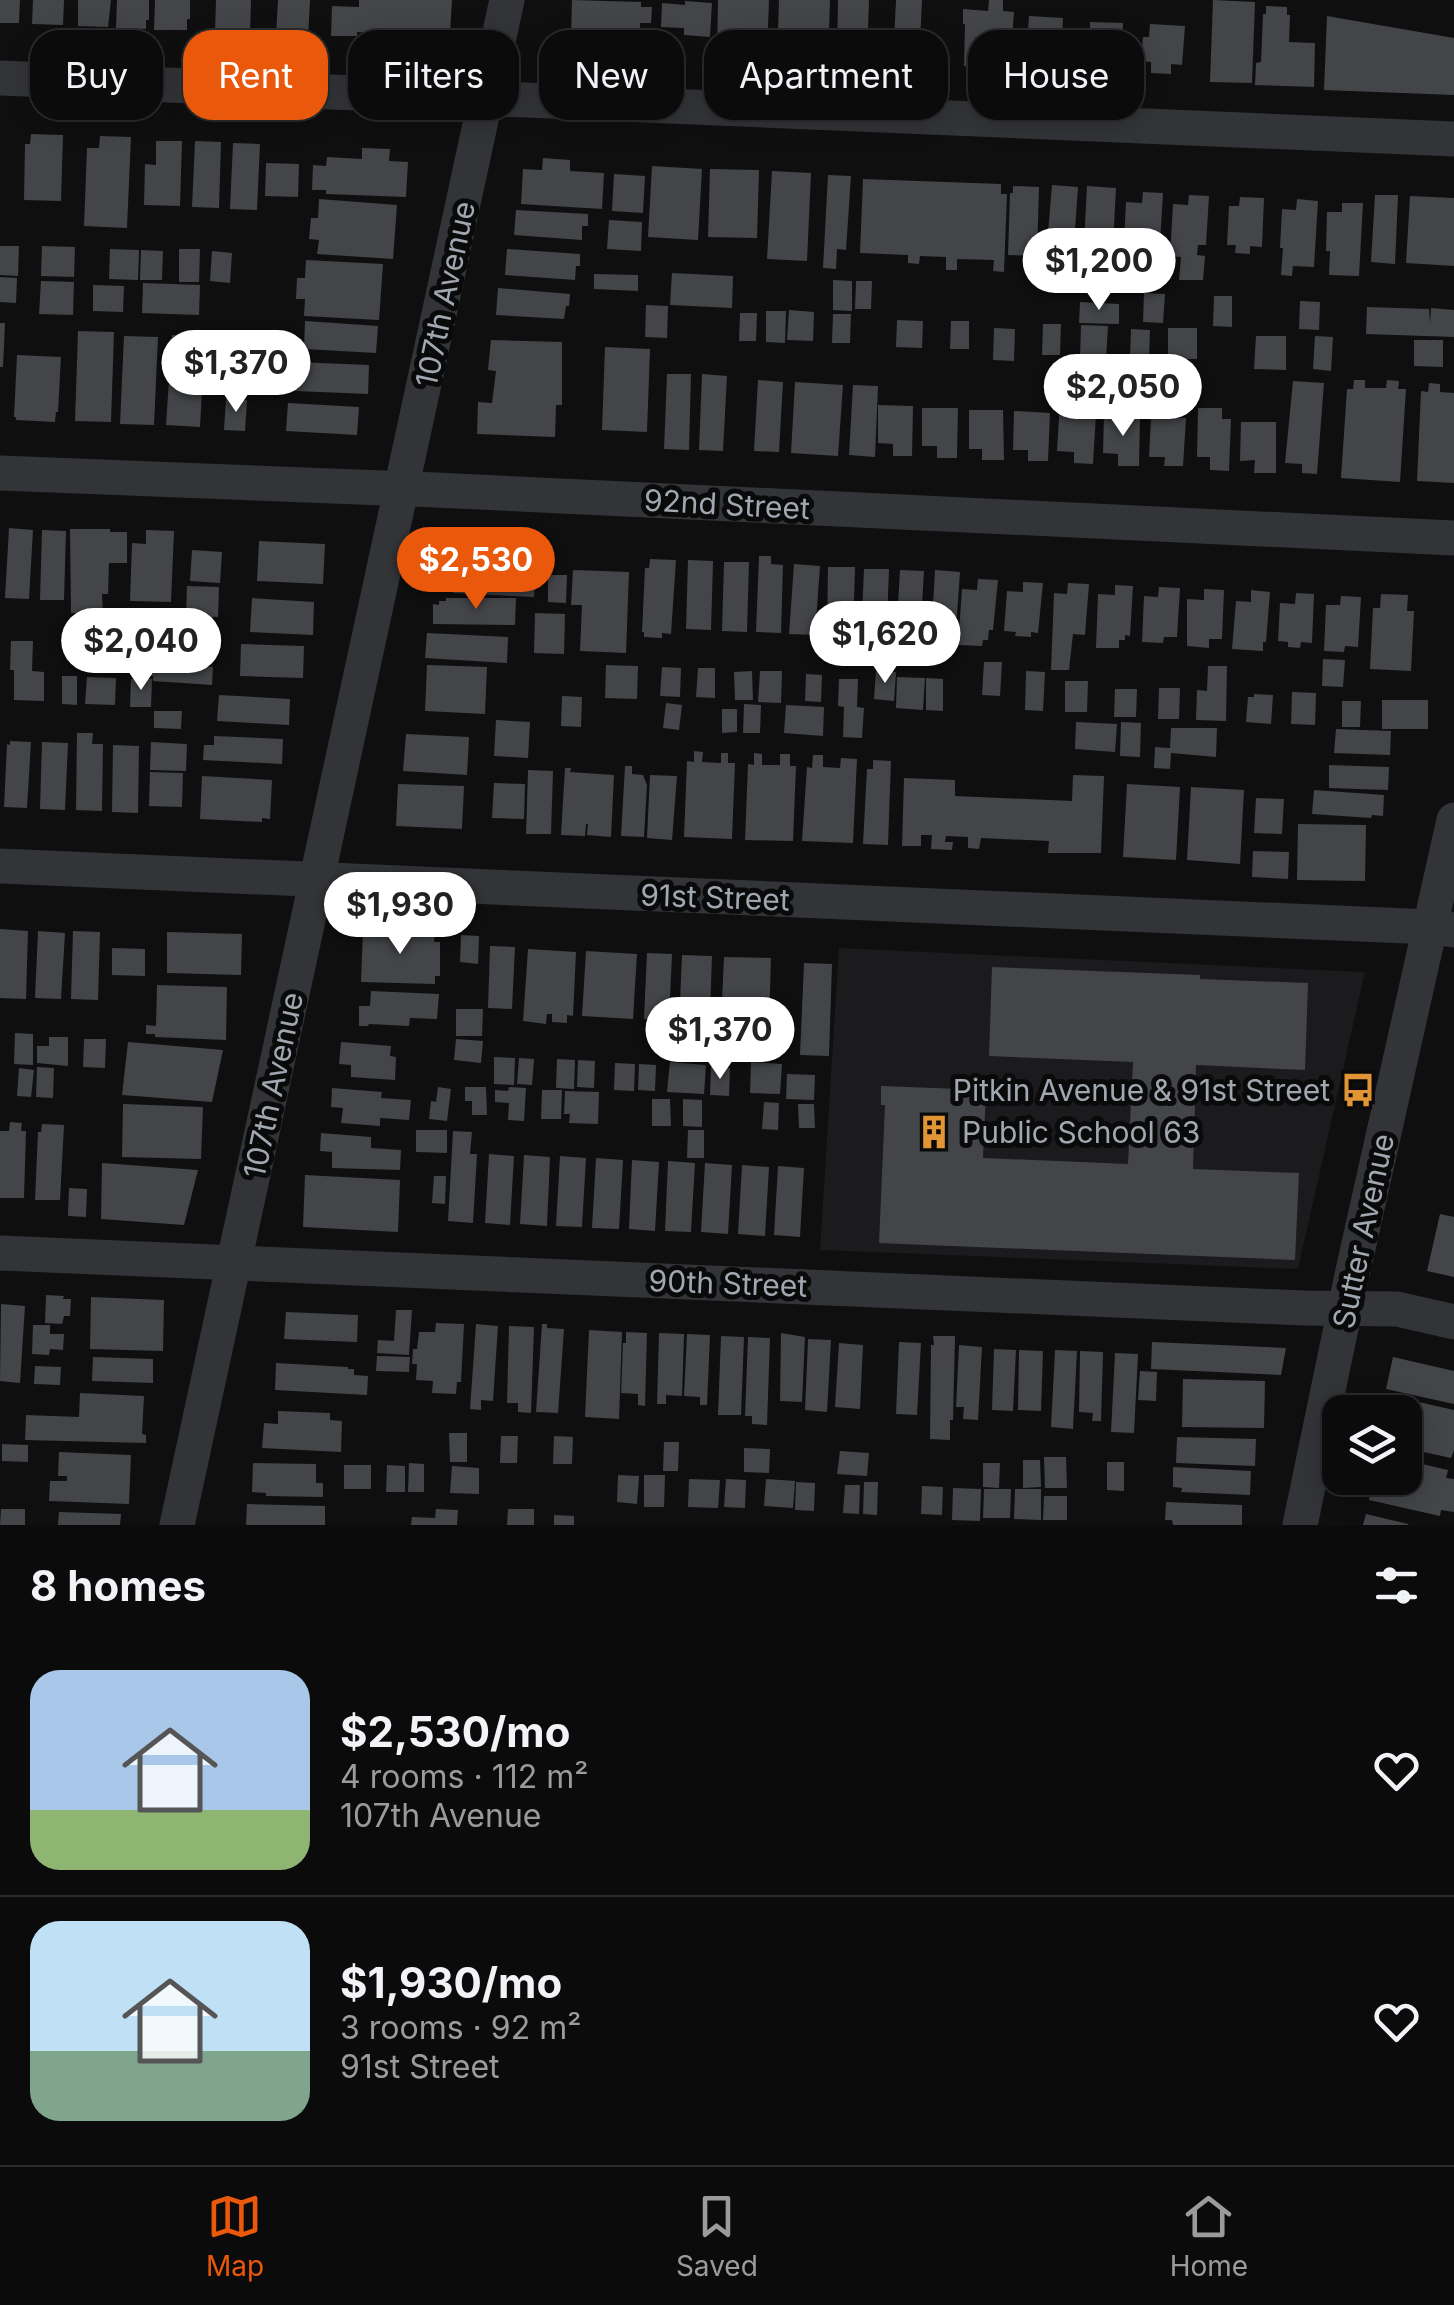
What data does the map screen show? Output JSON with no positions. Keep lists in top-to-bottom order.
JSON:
{
  "streets": {
    "street": [
      "107th Avenue",
      "92nd Street",
      "91st Street",
      "Sutter Avenue",
      "90th Street"
    ]
  },
  "crossings": [
    ["107th Avenue", "92nd Street"],
    ["107th Avenue", "91st Street"],
    ["107th Avenue", "90th Street"],
    ["91st Street", "Sutter Avenue"],
    ["Sutter Avenue", "90th Street"]
  ],
  "places": {
    "bus stop": ["Pitkin Avenue & 91st Street"],
    "building": ["Public School 63"]
  },
  "page": {
    "chip": [
      "Buy",
      "Rent",
      "Filters",
      "New",
      "Apartment",
      "House"
    ],
    "price": [
      "$1,200",
      "$1,370",
      "$2,050",
      "$2,530",
      "$1,620",
      "$2,040",
      "$1,930",
      "$1,370"
    ],
    "heading": "8 homes",
    "list": [
      {
        "name": "$2,530/mo",
        "note": "4 rooms · 112 m² · 107th Avenue"
      },
      {
        "name": "$1,930/mo",
        "note": "3 rooms · 92 m² · 91st Street"
      }
    ],
    "tabs": ["Map", "Saved", "Home"]
  }
}
